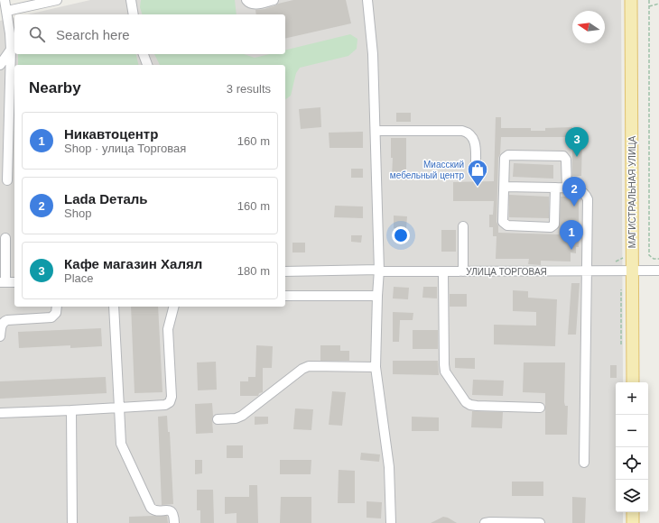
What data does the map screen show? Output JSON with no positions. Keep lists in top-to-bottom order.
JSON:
{
  "streets": {
    "main road": ["МАГИСТРАЛЬНАЯ УЛИЦА"],
    "street": ["УЛИЦА ТОРГОВАЯ"]
  },
  "crossings": [
    ["МАГИСТРАЛЬНАЯ УЛИЦА", "УЛИЦА ТОРГОВАЯ"]
  ],
  "places": {
    "shop": ["Миасский мебельный центр"]
  },
  "north": "left",
  "page": {
    "search": "Search here",
    "heading": ["Nearby", "3 results"],
    "list": [
      {
        "mark": "1",
        "name": "Никавтоцентр",
        "note": "Shop · улица Торговая",
        "value": "160 m"
      },
      {
        "mark": "2",
        "name": "Lada Dеталь",
        "note": "Shop",
        "value": "160 m"
      },
      {
        "mark": "3",
        "name": "Кафе магазин Халял",
        "note": "Place",
        "value": "180 m"
      }
    ],
    "pins": ["3", "2", "1"],
    "map_buttons": ["+", "−"]
  }
}
